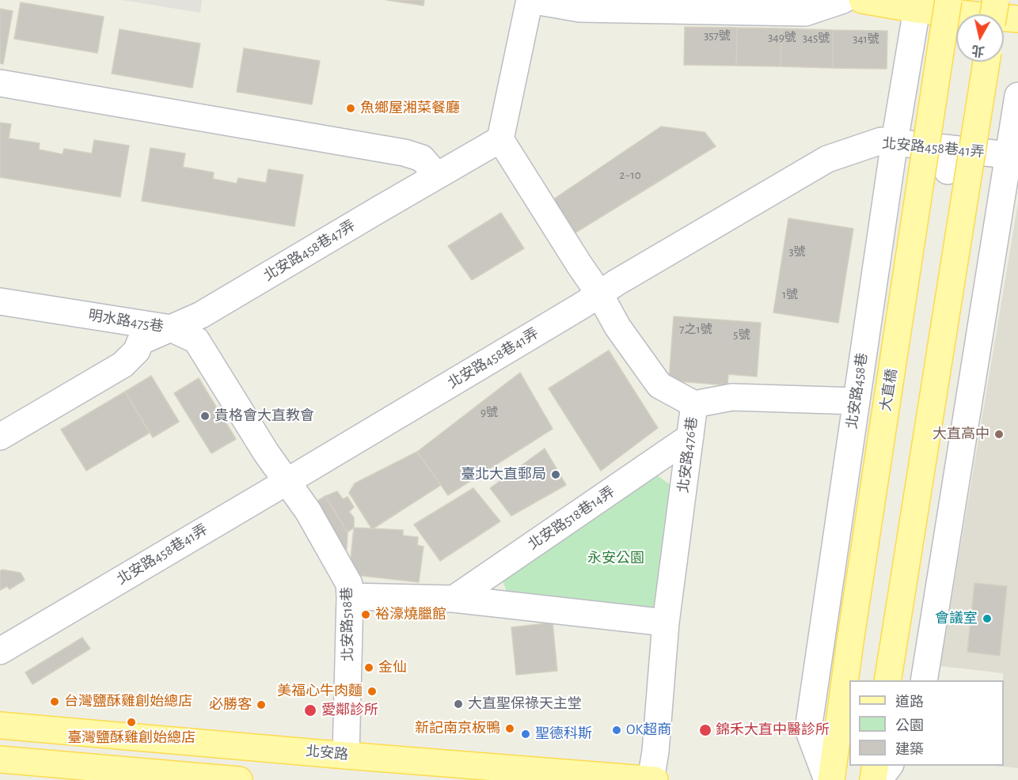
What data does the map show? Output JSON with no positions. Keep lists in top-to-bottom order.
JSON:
{
  "streets": {
    "main road": ["大直橋", "北安路"],
    "street": [
      "北安路458巷41弄",
      "北安路458巷47弄",
      "明水路475巷",
      "北安路458巷",
      "北安路476巷",
      "北安路518巷14弄",
      "北安路518巷"
    ]
  },
  "crossings": [
    ["北安路458巷41弄", "明水路475巷"],
    ["北安路458巷41弄", "北安路458巷"],
    ["北安路458巷41弄", "北安路476巷"],
    ["北安路458巷41弄", "北安路518巷"],
    ["北安路458巷47弄", "明水路475巷"],
    ["北安路458巷47弄", "北安路476巷"],
    ["明水路475巷", "北安路518巷"],
    ["北安路476巷", "北安路518巷14弄"],
    ["北安路476巷", "北安路"],
    ["北安路518巷", "北安路"]
  ],
  "parks": ["永安公園"],
  "places": [
    "魚鄉屋湘菜餐廳",
    "貴格會大直教會",
    "大直高中",
    "臺北大直郵局",
    "裕濠燒臘館",
    "會議室",
    "金仙",
    "美福心牛肉麵",
    "台灣鹽酥雞創始總店",
    "大直聖保祿天主堂",
    "必勝客",
    "愛鄰診所",
    "臺灣鹽酥雞創始總店",
    "新記南京板鴨",
    "OK超商",
    "錦禾大直中醫診所",
    "聖德科斯"
  ],
  "house_numbers": [
    "357號",
    "349號",
    "345號",
    "341號",
    "2~10",
    "3號",
    "1號",
    "7之1號",
    "5號",
    "9號"
  ],
  "legend": ["道路", "公園", "建築"],
  "north": "bottom"
}
